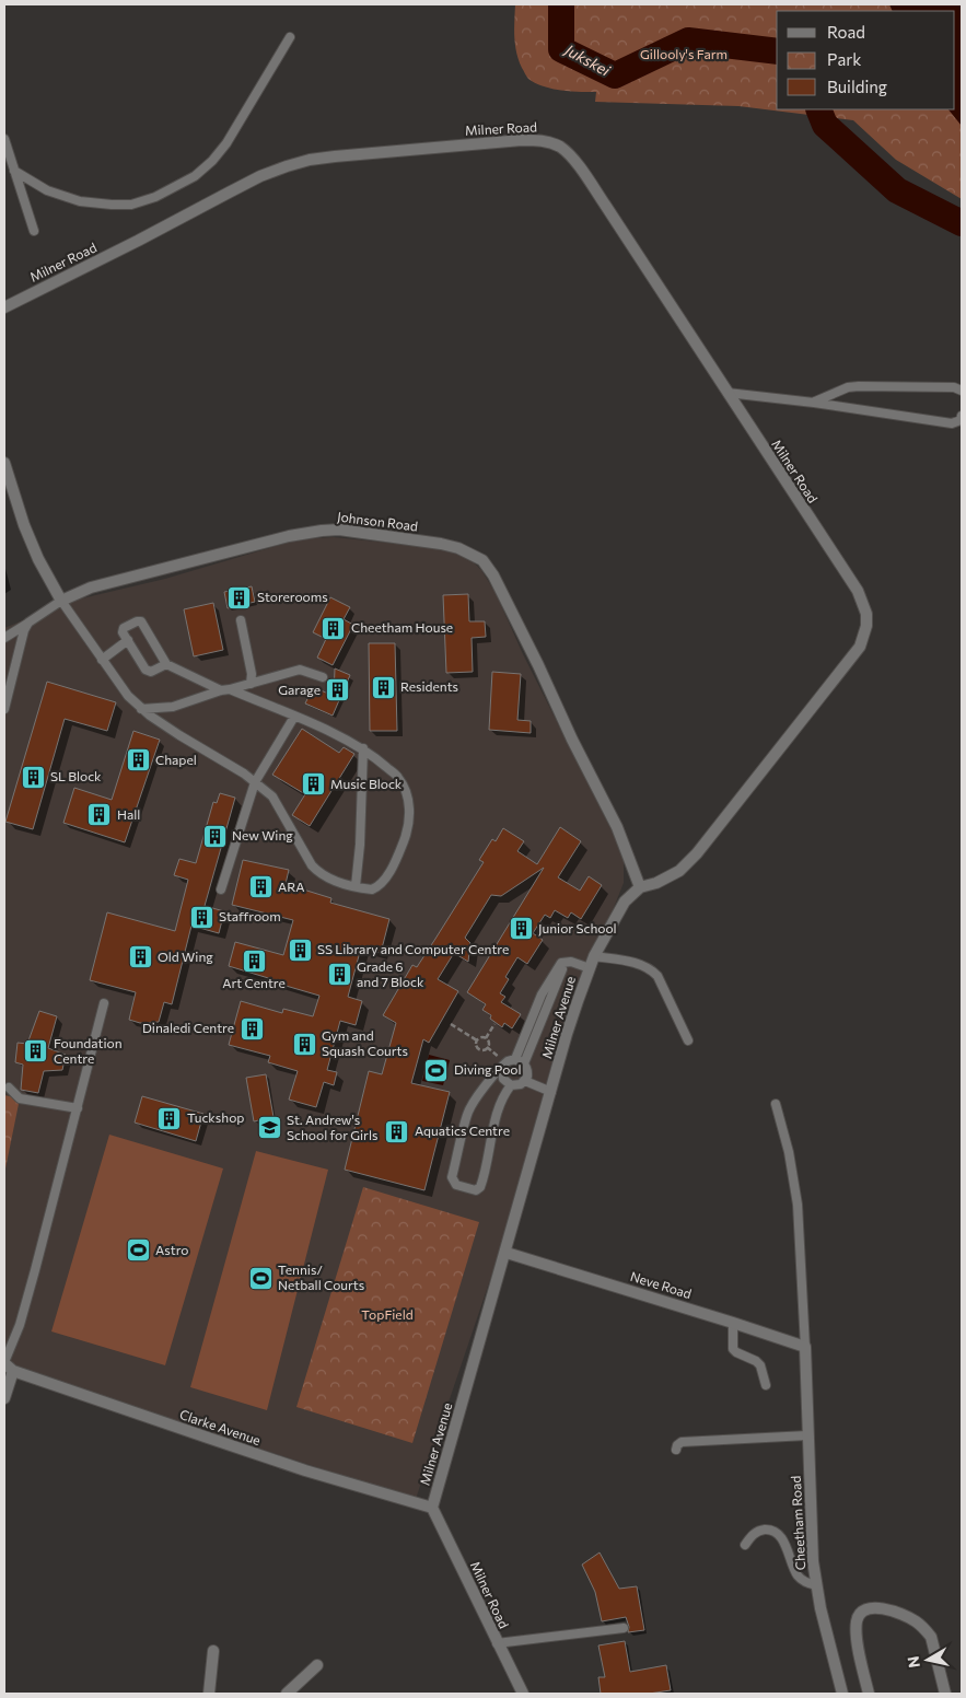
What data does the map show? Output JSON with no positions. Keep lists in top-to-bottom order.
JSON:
{
  "streets": {
    "street": [
      "Milner Road",
      "Johnson Road",
      "Milner Avenue",
      "Neve Road",
      "Clarke Avenue",
      "Cheetham Road"
    ]
  },
  "crossings": [
    ["Milner Road", "Milner Avenue"],
    ["Milner Road", "Clarke Avenue"],
    ["Johnson Road", "Milner Avenue"],
    ["Milner Avenue", "Neve Road"],
    ["Milner Avenue", "Clarke Avenue"],
    ["Neve Road", "Cheetham Road"]
  ],
  "water": ["Jukskei"],
  "parks": ["Gillooly's Farm", "TopField"],
  "places": {
    "building": [
      "Storerooms",
      "Cheetham House",
      "Residents",
      "Garage",
      "Chapel",
      "SL Block",
      "Music Block",
      "Hall",
      "New Wing",
      "ARA",
      "Staffroom",
      "Junior School",
      "SS Library and Computer Centre",
      "Old Wing",
      "Art Centre",
      "Grade 6 and 7 Block",
      "Dinaledi Centre",
      "Gym and Squash Courts",
      "Foundation Centre",
      "Tuckshop",
      "Aquatics Centre"
    ],
    "sports": ["Diving Pool", "Astro", "Tennis/ Netball Courts"],
    "school or university": ["St. Andrew's School for Girls"]
  },
  "legend": ["Road", "Park", "Building"],
  "north": "left"
}
